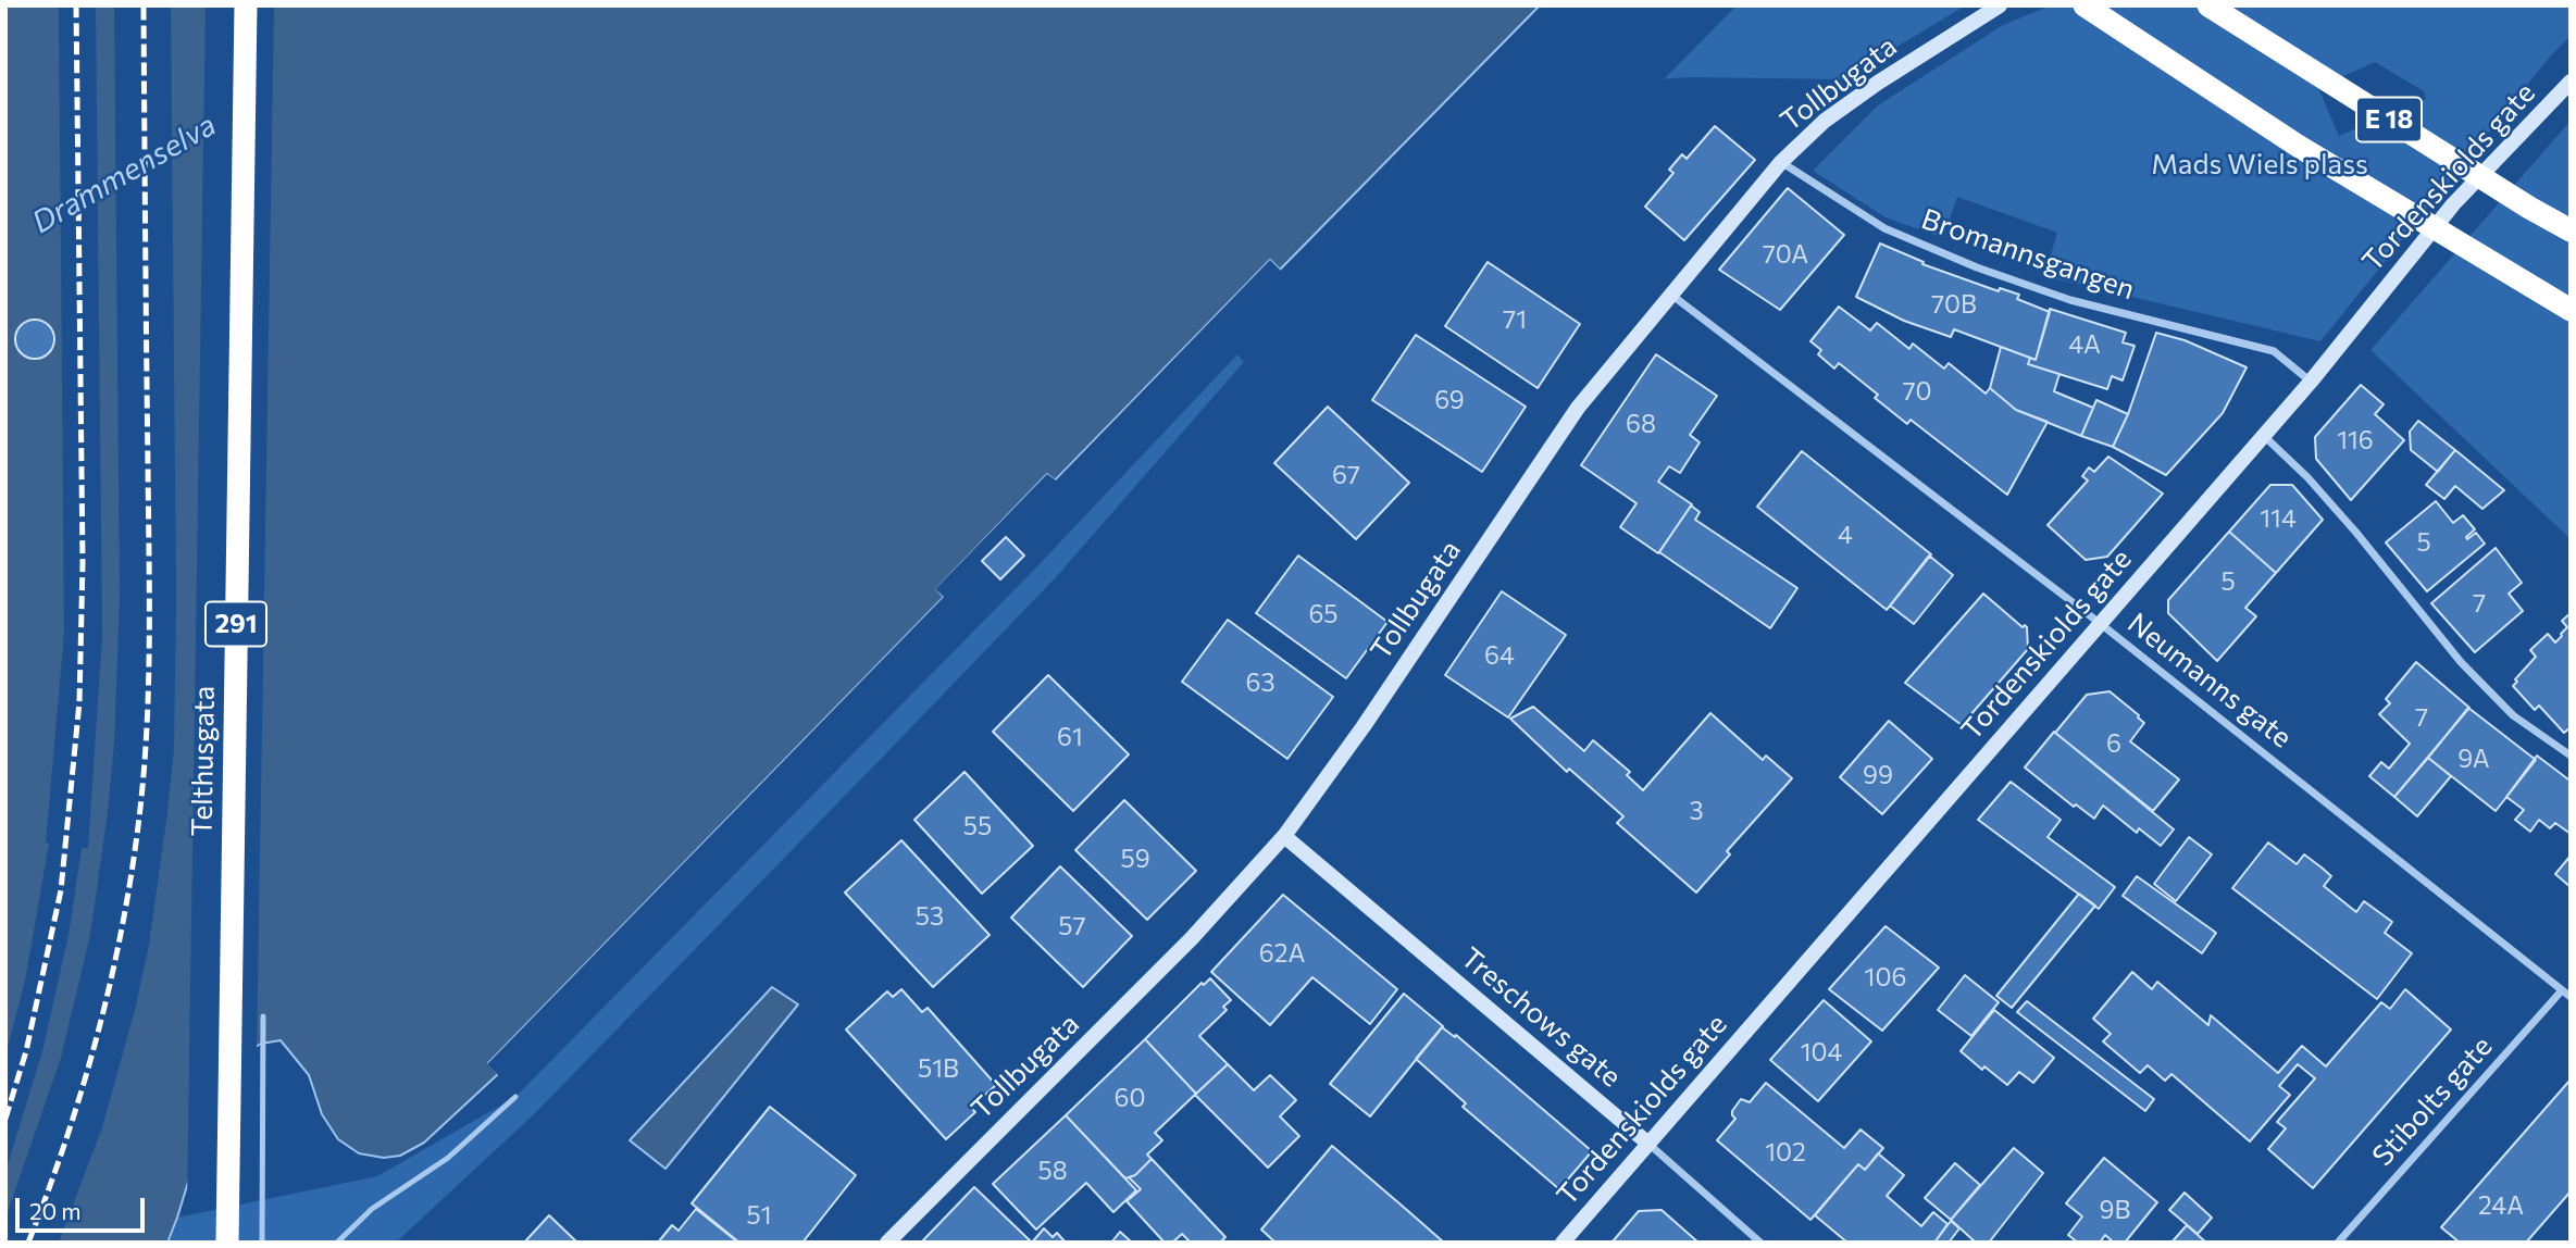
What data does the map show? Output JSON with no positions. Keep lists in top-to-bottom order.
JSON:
{
  "streets": {
    "highway": ["E 18", "291", "Telthusgata"],
    "main road": ["Tollbugata", "Tordenskiolds gate", "Treschows gate"],
    "street": ["Bromannsgangen", "Neumanns gate", "Stibolts gate"]
  },
  "crossings": [
    ["Tollbugata", "Bromannsgangen"],
    ["Tollbugata", "Neumanns gate"],
    ["Tollbugata", "Treschows gate"],
    ["Tordenskiolds gate", "Bromannsgangen"],
    ["Tordenskiolds gate", "Neumanns gate"],
    ["Tordenskiolds gate", "Treschows gate"],
    ["Neumanns gate", "Stibolts gate"]
  ],
  "water": ["Drammenselva"],
  "parks": ["Mads Wiels plass"],
  "house_numbers": [
    "70A",
    "70B",
    "71",
    "4A",
    "70",
    "69",
    "68",
    "116",
    "67",
    "114",
    "4",
    "5",
    "5",
    "7",
    "65",
    "64",
    "63",
    "7",
    "61",
    "6",
    "9A",
    "99",
    "3",
    "55",
    "59",
    "53",
    "57",
    "62A",
    "106",
    "104",
    "51B",
    "60",
    "102",
    "58",
    "24A",
    "9B",
    "51"
  ],
  "scale_bar": "20 m"
}
